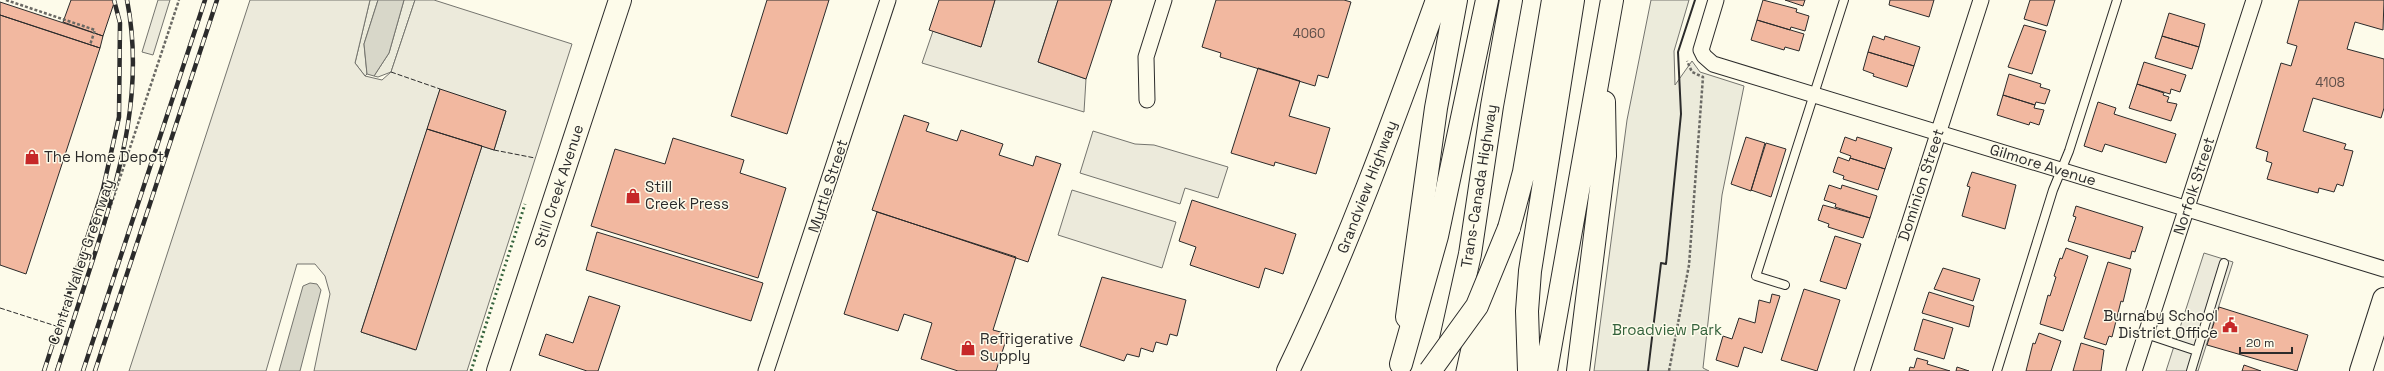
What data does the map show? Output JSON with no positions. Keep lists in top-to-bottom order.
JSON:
{
  "streets": {
    "main road": ["Still Creek Avenue", "Trans-Canada Highway", "Grandview Highway"],
    "street": [
      "Gilmore Avenue",
      "Dominion Street",
      "Myrtle Street",
      "Norfolk Street"
    ],
    "path": ["Central Valley Greenway"]
  },
  "crossings": [
    ["Gilmore Avenue", "Dominion Street"],
    ["Gilmore Avenue", "Norfolk Street"]
  ],
  "parks": ["Broadview Park"],
  "places": {
    "shop": ["The Home Depot", "Still Creek Press", "Refrigerative Supply"],
    "public building": ["Burnaby School District Office"]
  },
  "house_numbers": ["4060", "4108"],
  "scale_bar": "20 m"
}
